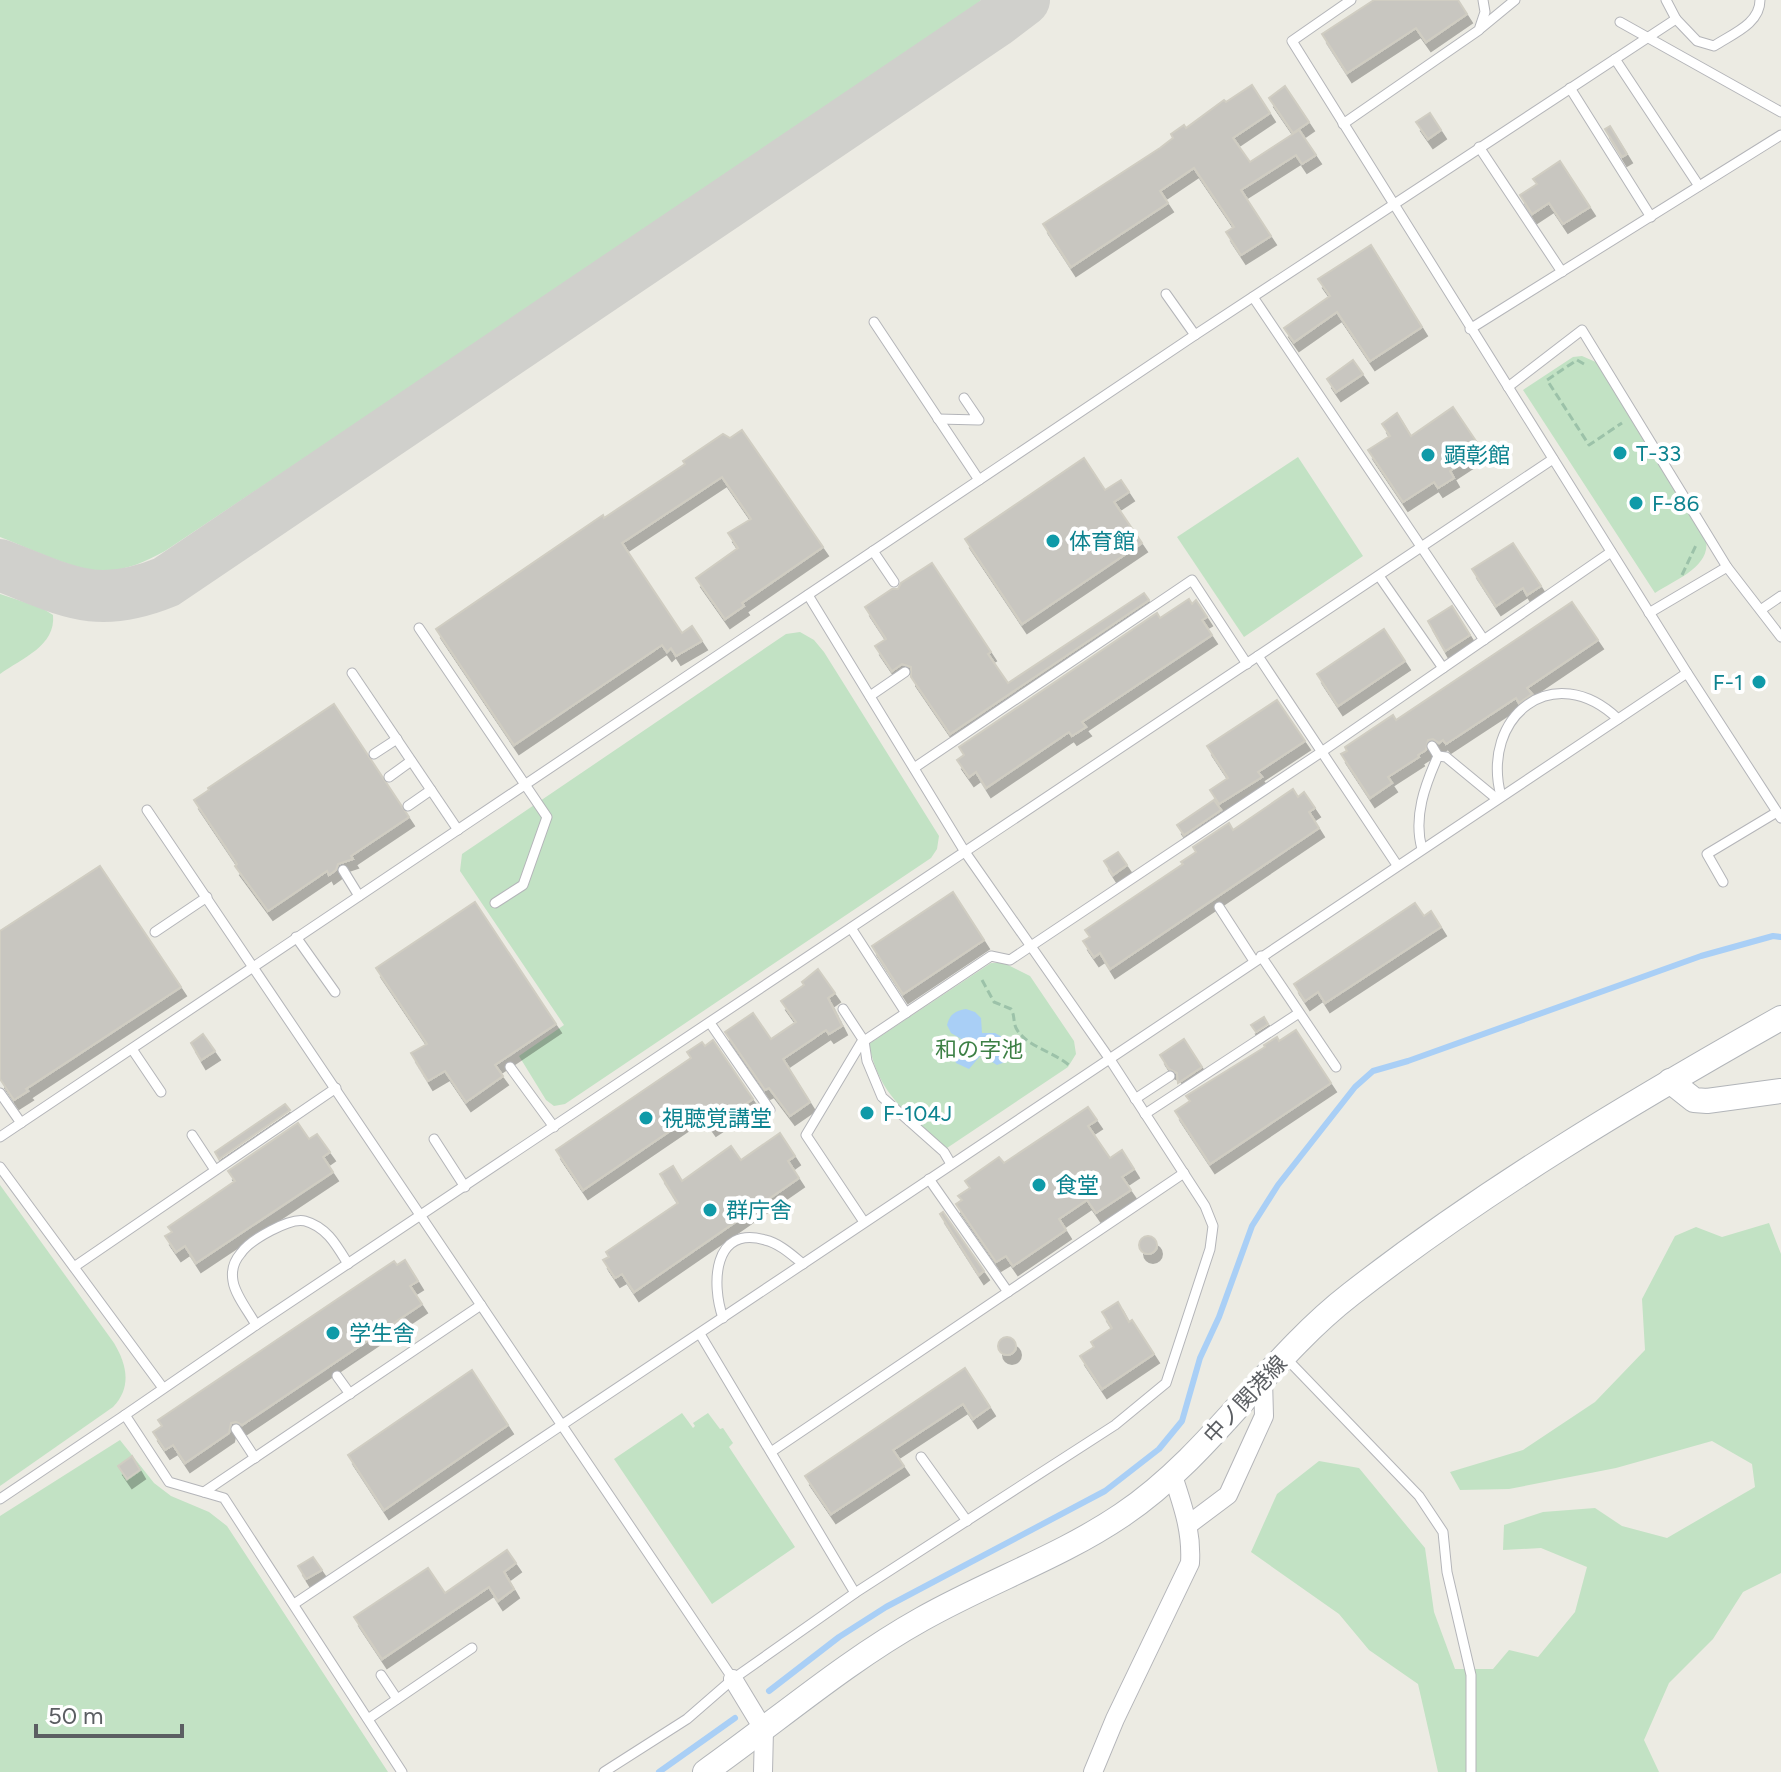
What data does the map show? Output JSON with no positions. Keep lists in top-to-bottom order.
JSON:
{
  "streets": {
    "main road": ["中ノ関港線"]
  },
  "parks": ["和の字池"],
  "places": [
    "T-33",
    "顕彰館",
    "F-86",
    "体育館",
    "F-1",
    "F-104J",
    "視聴覚講堂",
    "食堂",
    "群庁舎",
    "学生舎"
  ],
  "scale_bar": "50 m"
}
